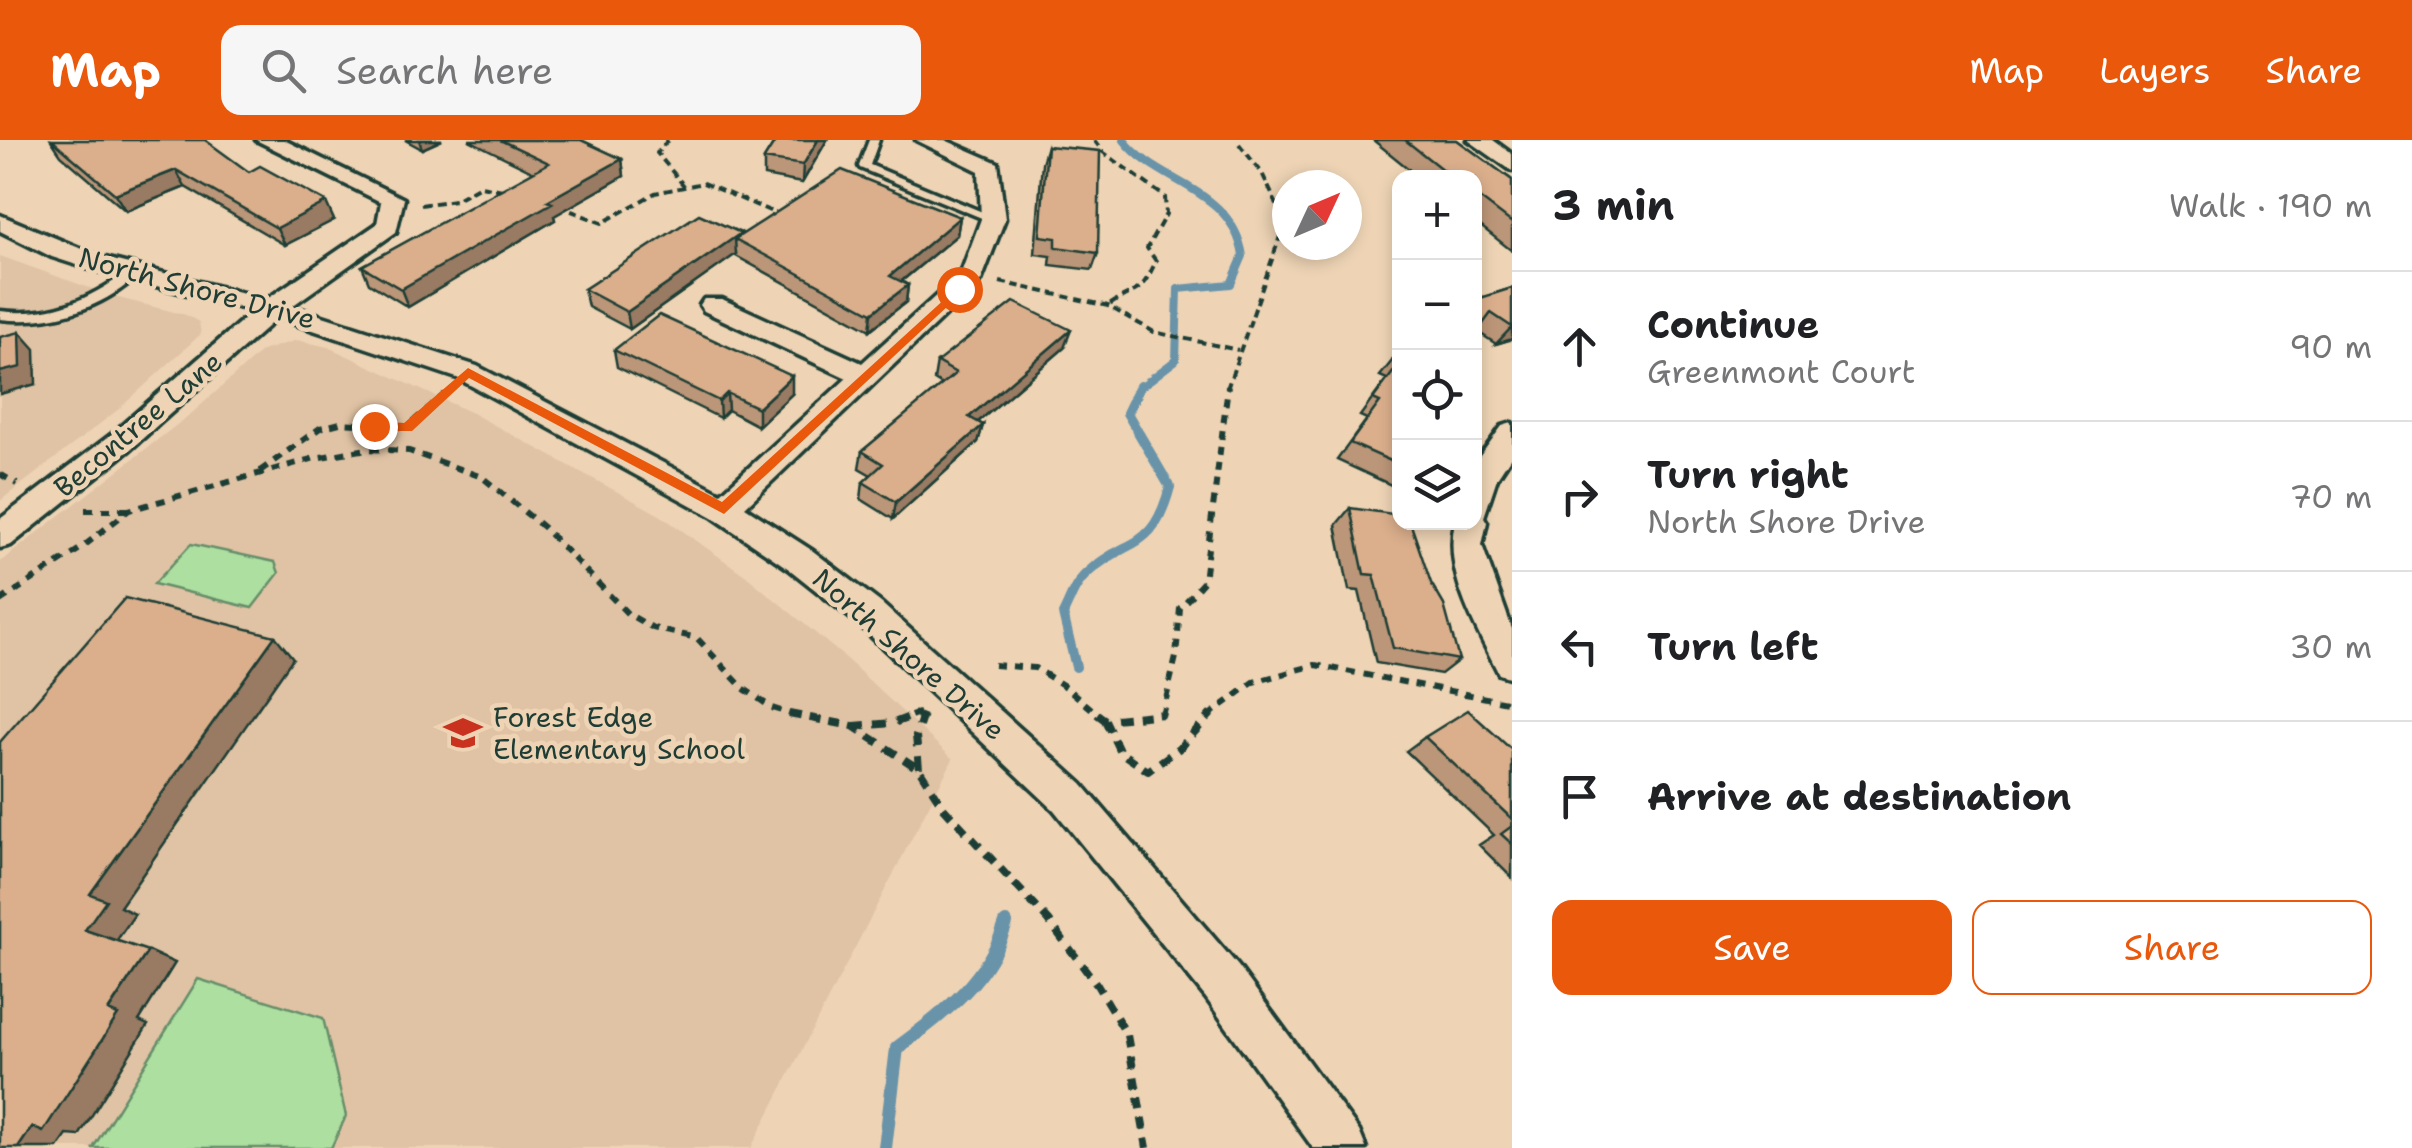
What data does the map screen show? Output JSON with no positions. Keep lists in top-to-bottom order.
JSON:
{
  "streets": {
    "street": ["North Shore Drive", "Becontree Lane"]
  },
  "crossings": [
    ["North Shore Drive", "Becontree Lane"]
  ],
  "places": {
    "school or university": ["Forest Edge Elementary School"]
  },
  "north": "top right",
  "page": {
    "header": "Map",
    "search": "Search here",
    "nav": ["Map", "Layers", "Share"],
    "heading": ["3 min", "Walk · 190 m"],
    "map_buttons": ["+", "−"],
    "list": [
      ["Continue", "Greenmont Court", "90 m"],
      ["Turn right", "North Shore Drive", "70 m"],
      ["Turn left", "30 m"],
      "Arrive at destination"
    ],
    "buttons": ["Save", "Share"]
  }
}
